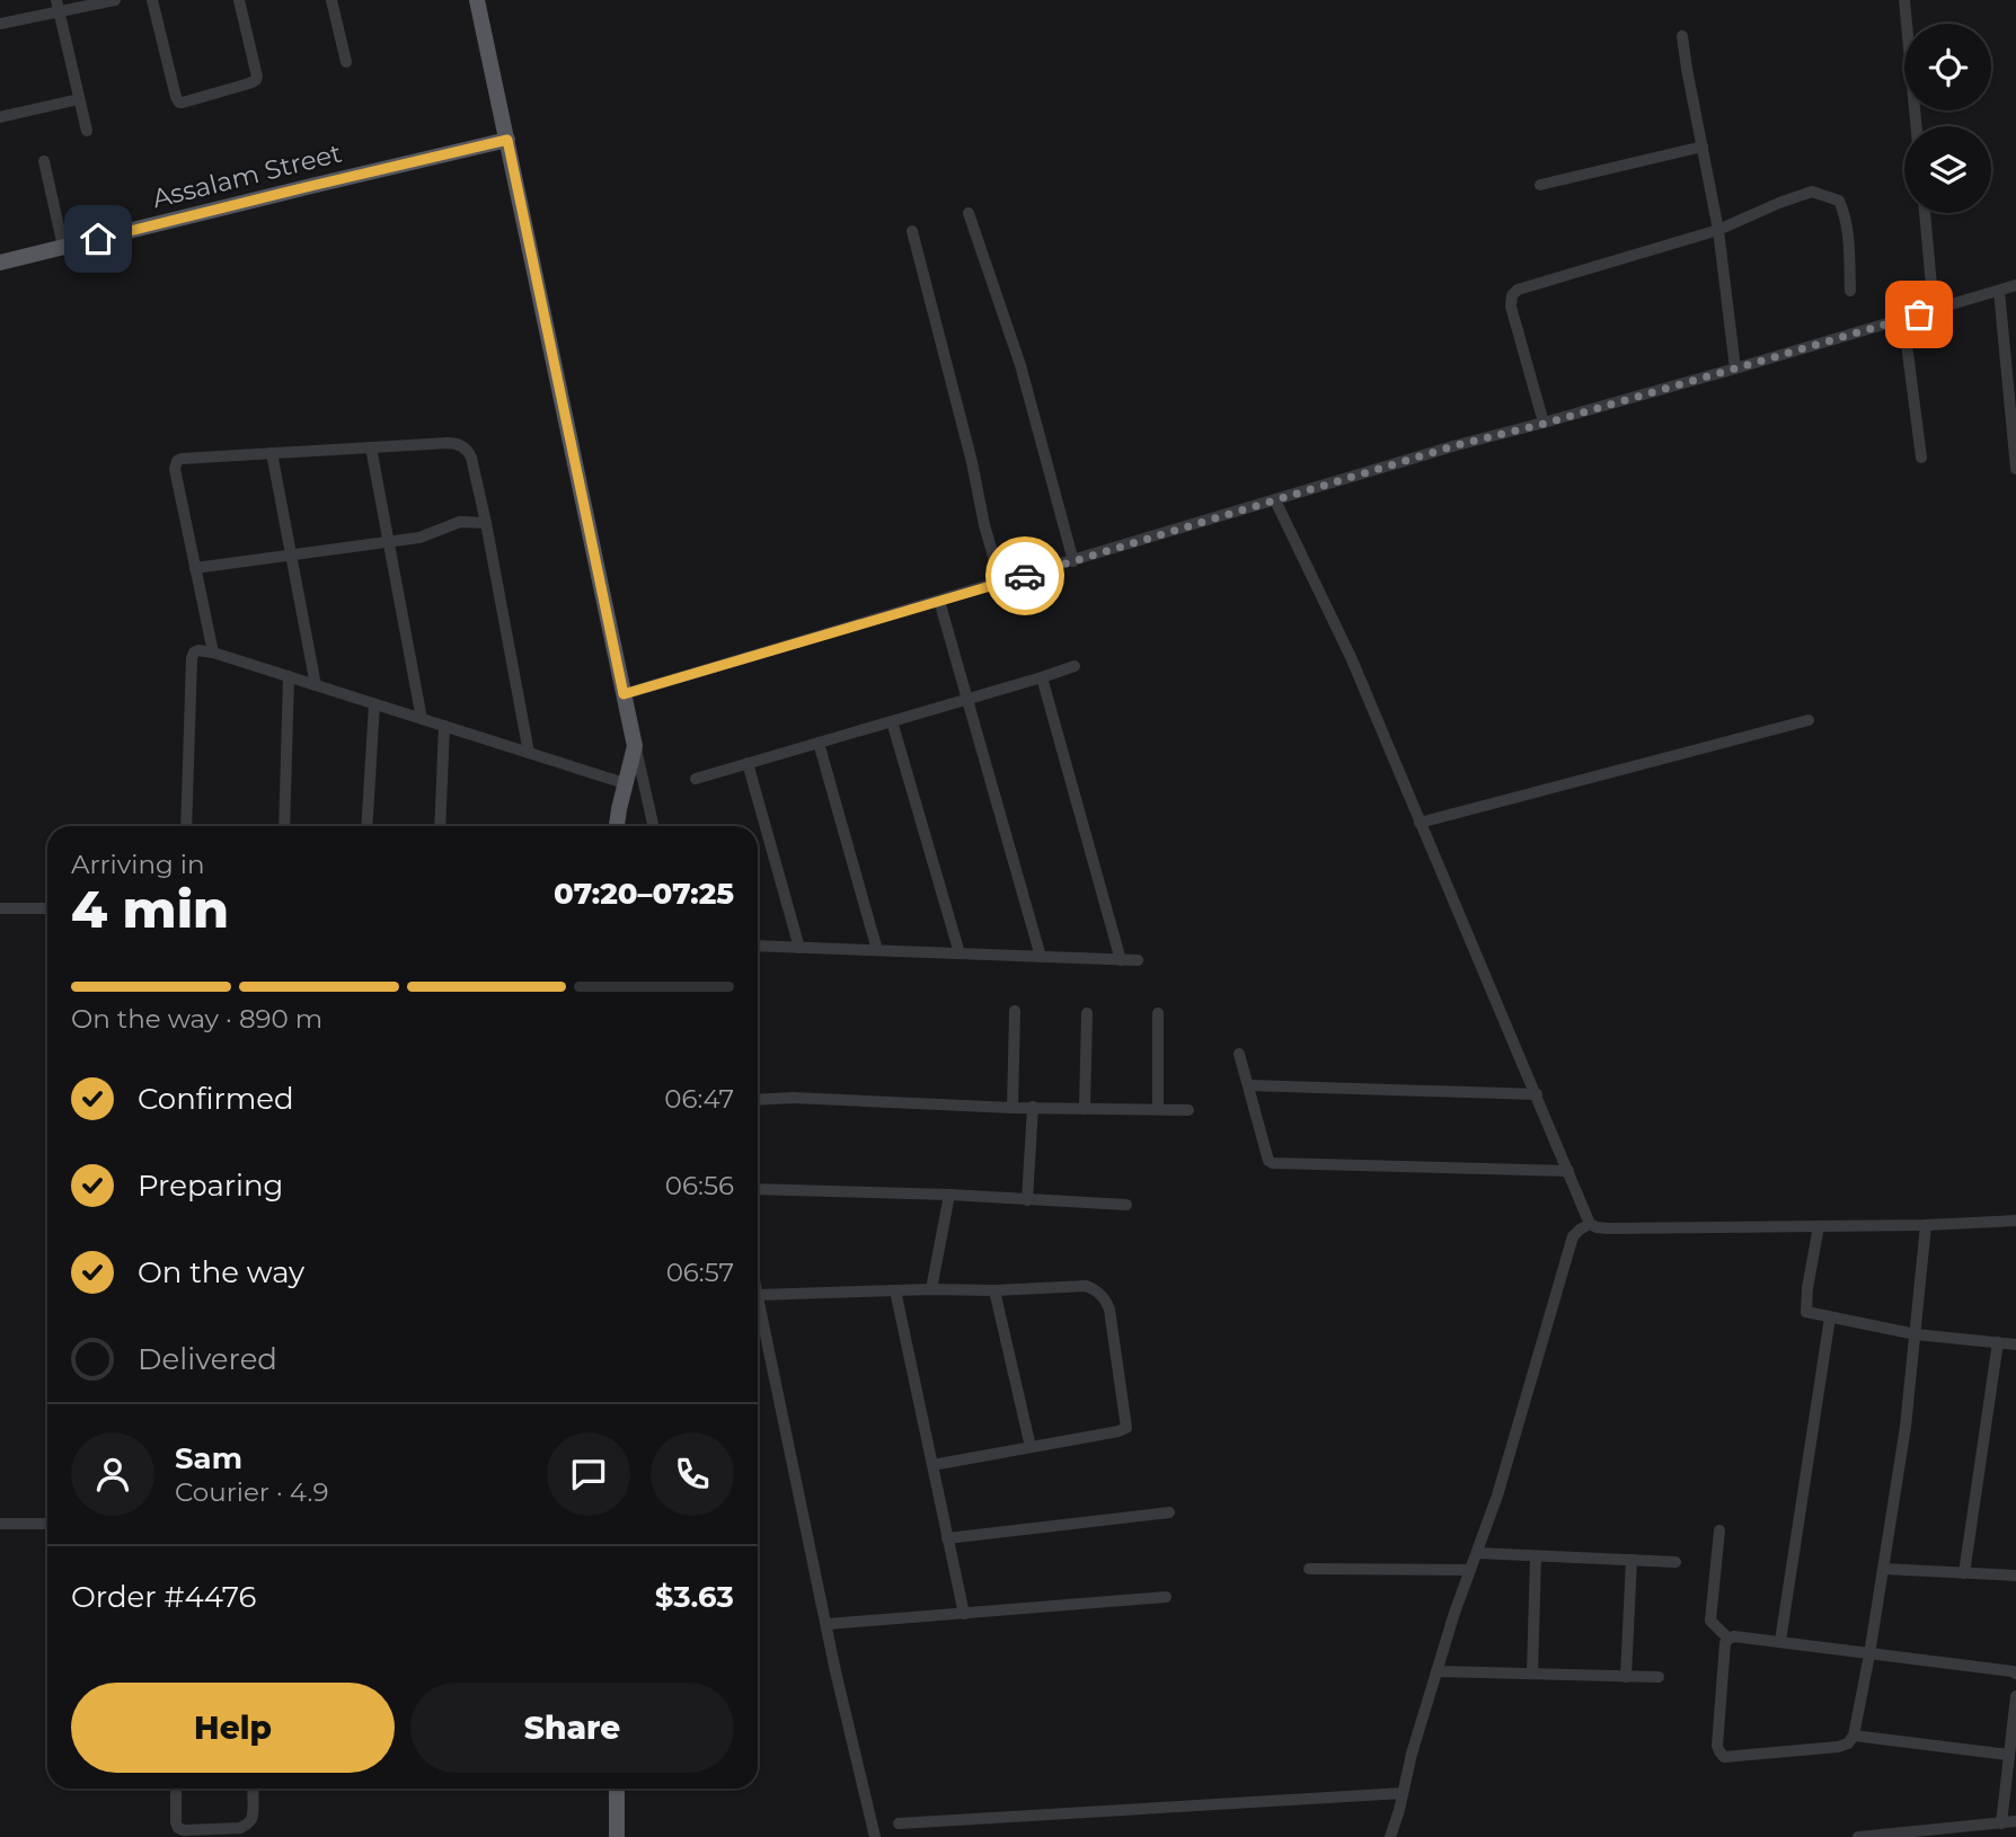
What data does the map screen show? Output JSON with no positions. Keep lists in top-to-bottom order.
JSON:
{
  "streets": {
    "main road": ["Assalam Street"]
  },
  "page": {
    "heading": ["4 min", "Arriving in", "07:20–07:25"],
    "panel": [
      "Sam",
      "Courier · 4.9",
      "Order #4476",
      "$3.63"
    ],
    "bar": "On the way · 890 m",
    "list": [
      ["Confirmed", "06:47"],
      ["Preparing", "06:56"],
      ["On the way", "06:57"],
      "Delivered"
    ],
    "buttons": ["Help", "Share"]
  }
}
